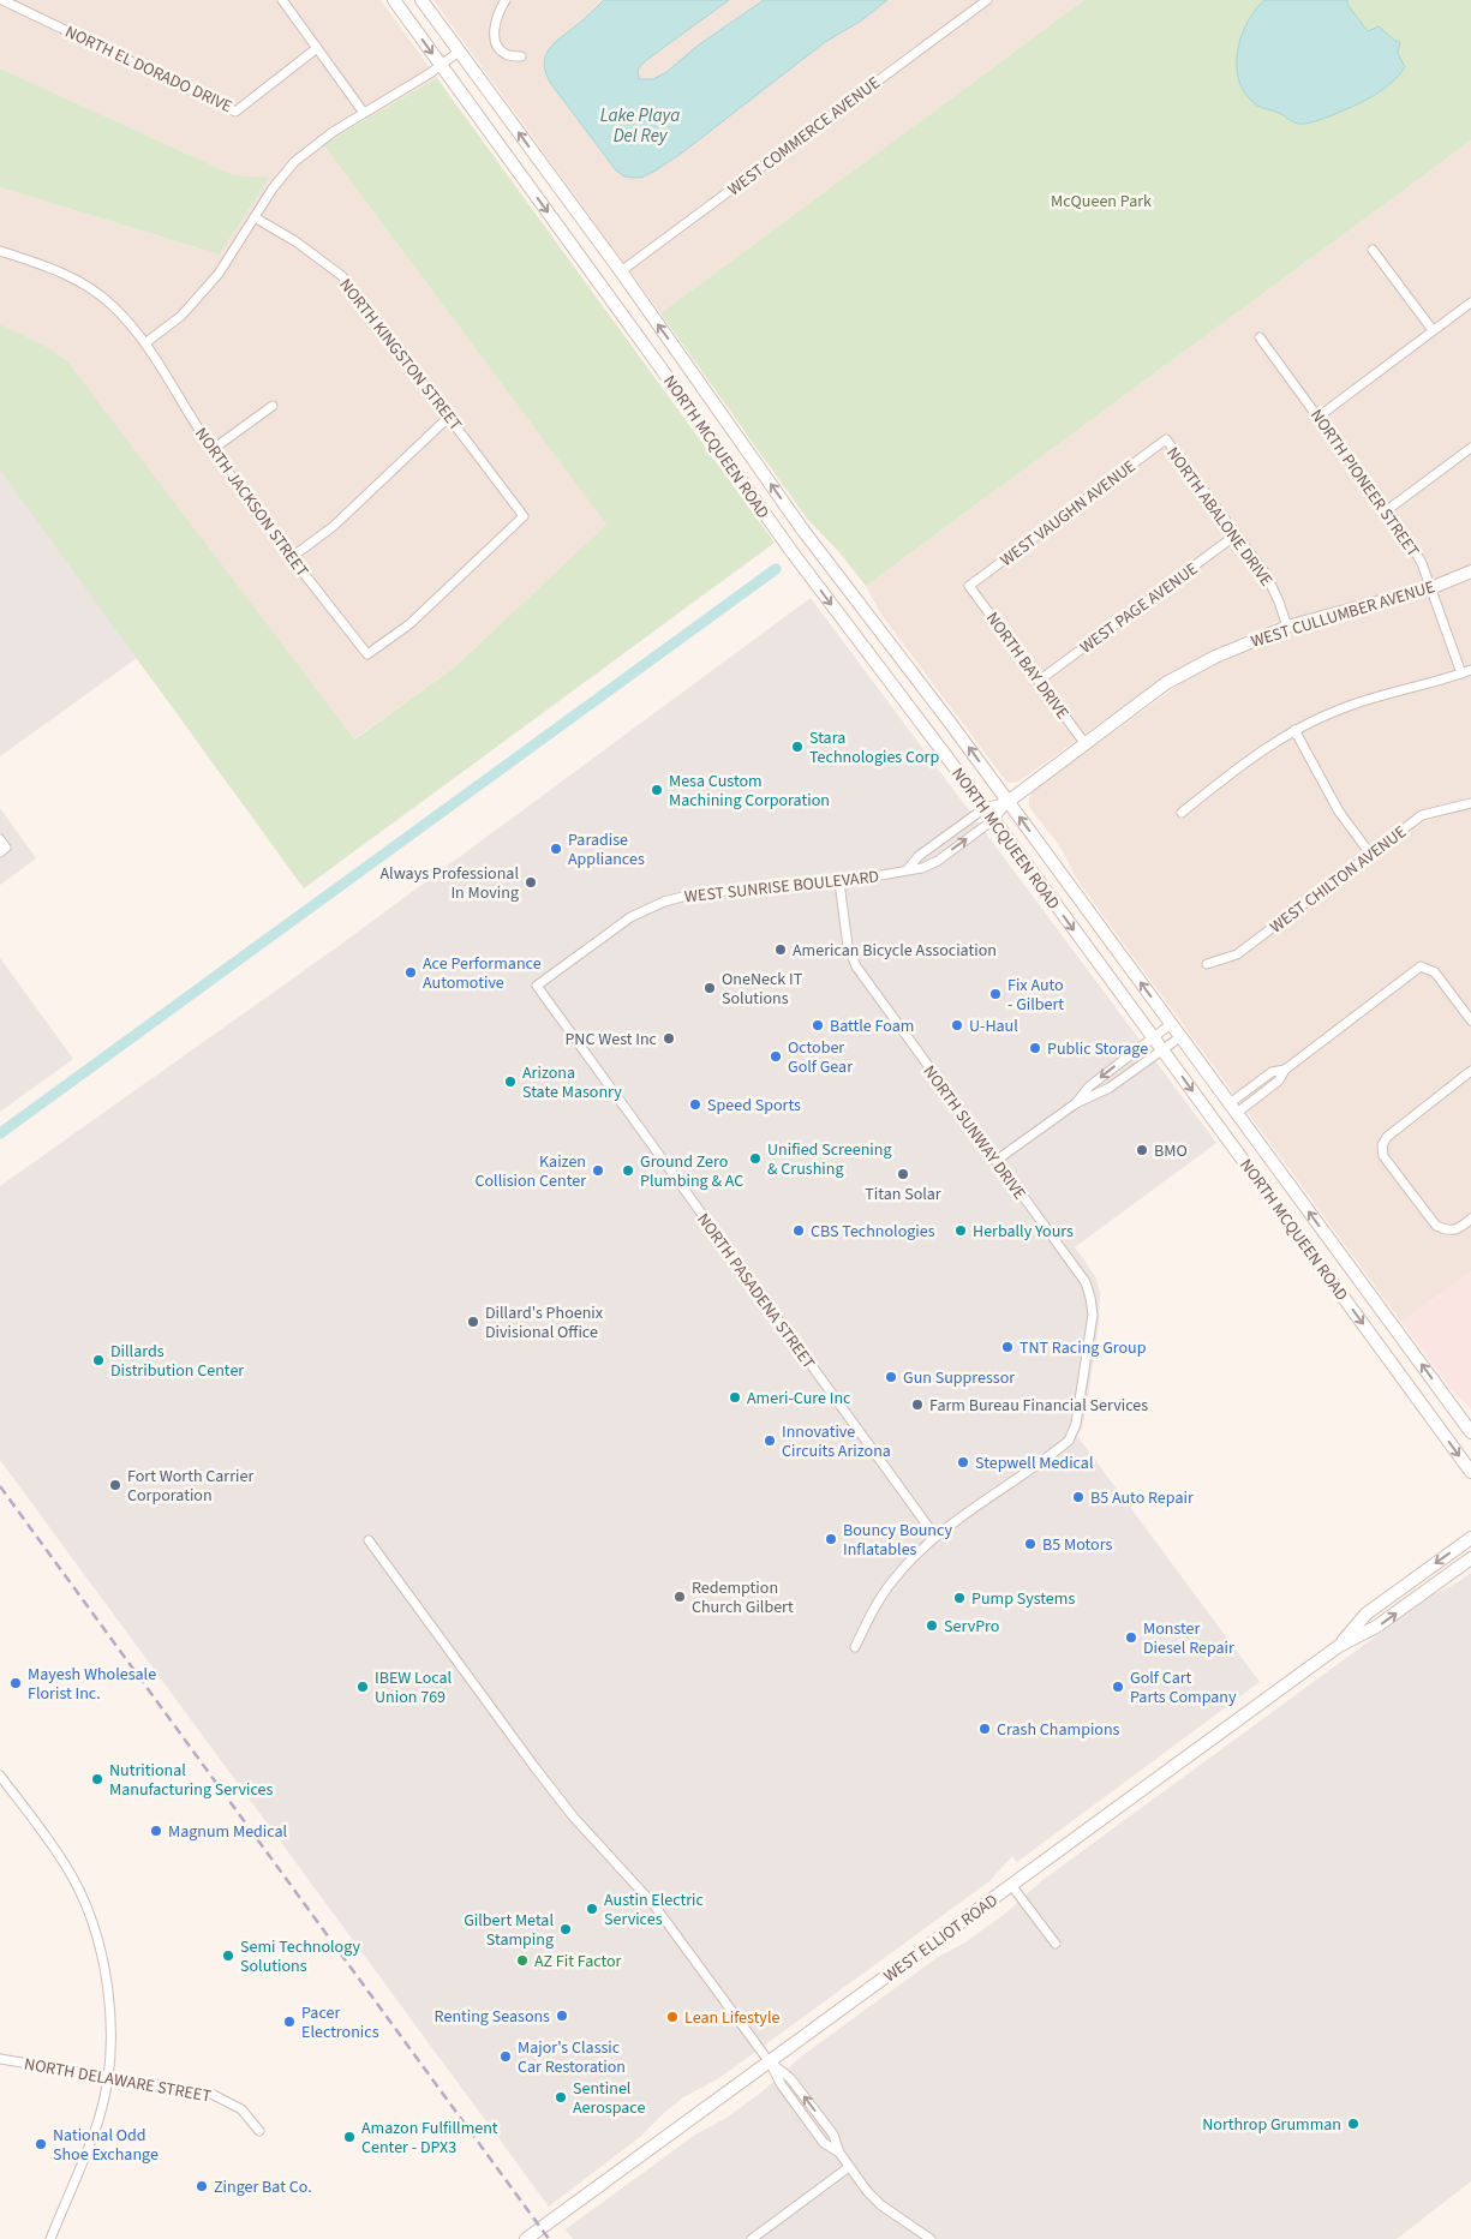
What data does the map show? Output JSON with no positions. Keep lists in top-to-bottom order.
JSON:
{
  "streets": {
    "main road": ["NORTH MCQUEEN ROAD", "WEST CULLUMBER AVENUE", "WEST ELLIOT ROAD"],
    "street": [
      "NORTH EL DORADO DRIVE",
      "WEST COMMERCE AVENUE",
      "NORTH KINGSTON STREET",
      "NORTH PIONEER STREET",
      "NORTH JACKSON STREET",
      "WEST VAUGHN AVENUE",
      "NORTH ABALONE DRIVE",
      "WEST PAGE AVENUE",
      "NORTH BAY DRIVE",
      "WEST CHILTON AVENUE",
      "WEST SUNRISE BOULEVARD",
      "NORTH SUNWAY DRIVE",
      "NORTH PASADENA STREET",
      "NORTH DELAWARE STREET"
    ]
  },
  "crossings": [
    ["WEST COMMERCE AVENUE", "NORTH MCQUEEN ROAD"],
    ["NORTH KINGSTON STREET", "NORTH JACKSON STREET"],
    ["NORTH MCQUEEN ROAD", "WEST CULLUMBER AVENUE"],
    ["NORTH MCQUEEN ROAD", "WEST SUNRISE BOULEVARD"],
    ["NORTH PIONEER STREET", "WEST CULLUMBER AVENUE"],
    ["WEST VAUGHN AVENUE", "NORTH ABALONE DRIVE"],
    ["WEST VAUGHN AVENUE", "NORTH BAY DRIVE"],
    ["NORTH ABALONE DRIVE", "WEST PAGE AVENUE"],
    ["NORTH ABALONE DRIVE", "WEST CULLUMBER AVENUE"],
    ["WEST PAGE AVENUE", "NORTH BAY DRIVE"],
    ["WEST CULLUMBER AVENUE", "NORTH BAY DRIVE"],
    ["WEST CULLUMBER AVENUE", "WEST SUNRISE BOULEVARD"],
    ["WEST SUNRISE BOULEVARD", "NORTH SUNWAY DRIVE"],
    ["WEST SUNRISE BOULEVARD", "NORTH PASADENA STREET"],
    ["NORTH SUNWAY DRIVE", "NORTH PASADENA STREET"]
  ],
  "water": ["Lake Playa Del Rey"],
  "parks": ["McQueen Park"],
  "places": [
    "Stara Technologies Corp",
    "Mesa Custom Machining Corporation",
    "Paradise Appliances",
    "Always Professional In Moving",
    "American Bicycle Association",
    "Ace Performance Automotive",
    "OneNeck IT Solutions",
    "Fix Auto - Gilbert",
    "Battle Foam",
    "U-Haul",
    "PNC West Inc",
    "Public Storage",
    "October Golf Gear",
    "Arizona State Masonry",
    "Speed Sports",
    "BMO",
    "Unified Screening & Crushing",
    "Kaizen Collision Center",
    "Ground Zero Plumbing & AC",
    "Titan Solar",
    "CBS Technologies",
    "Herbally Yours",
    "Dillard's Phoenix Divisional Office",
    "TNT Racing Group",
    "Dillards Distribution Center",
    "Gun Suppressor",
    "Ameri-Cure Inc",
    "Farm Bureau Financial Services",
    "Innovative Circuits Arizona",
    "Stepwell Medical",
    "Fort Worth Carrier Corporation",
    "B5 Auto Repair",
    "Bouncy Bouncy Inflatables",
    "B5 Motors",
    "Redemption Church Gilbert",
    "Pump Systems",
    "ServPro",
    "Monster Diesel Repair",
    "Mayesh Wholesale Florist Inc.",
    "IBEW Local Union 769",
    "Golf Cart Parts Company",
    "Crash Champions",
    "Nutritional Manufacturing Services",
    "Magnum Medical",
    "Austin Electric Services",
    "Gilbert Metal Stamping",
    "Semi Technology Solutions",
    "AZ Fit Factor",
    "Renting Seasons",
    "Lean Lifestyle",
    "Pacer Electronics",
    "Major's Classic Car Restoration",
    "Sentinel Aerospace",
    "Northrop Grumman",
    "Amazon Fulfillment Center - DPX3",
    "National Odd Shoe Exchange",
    "Zinger Bat Co."
  ]
}
